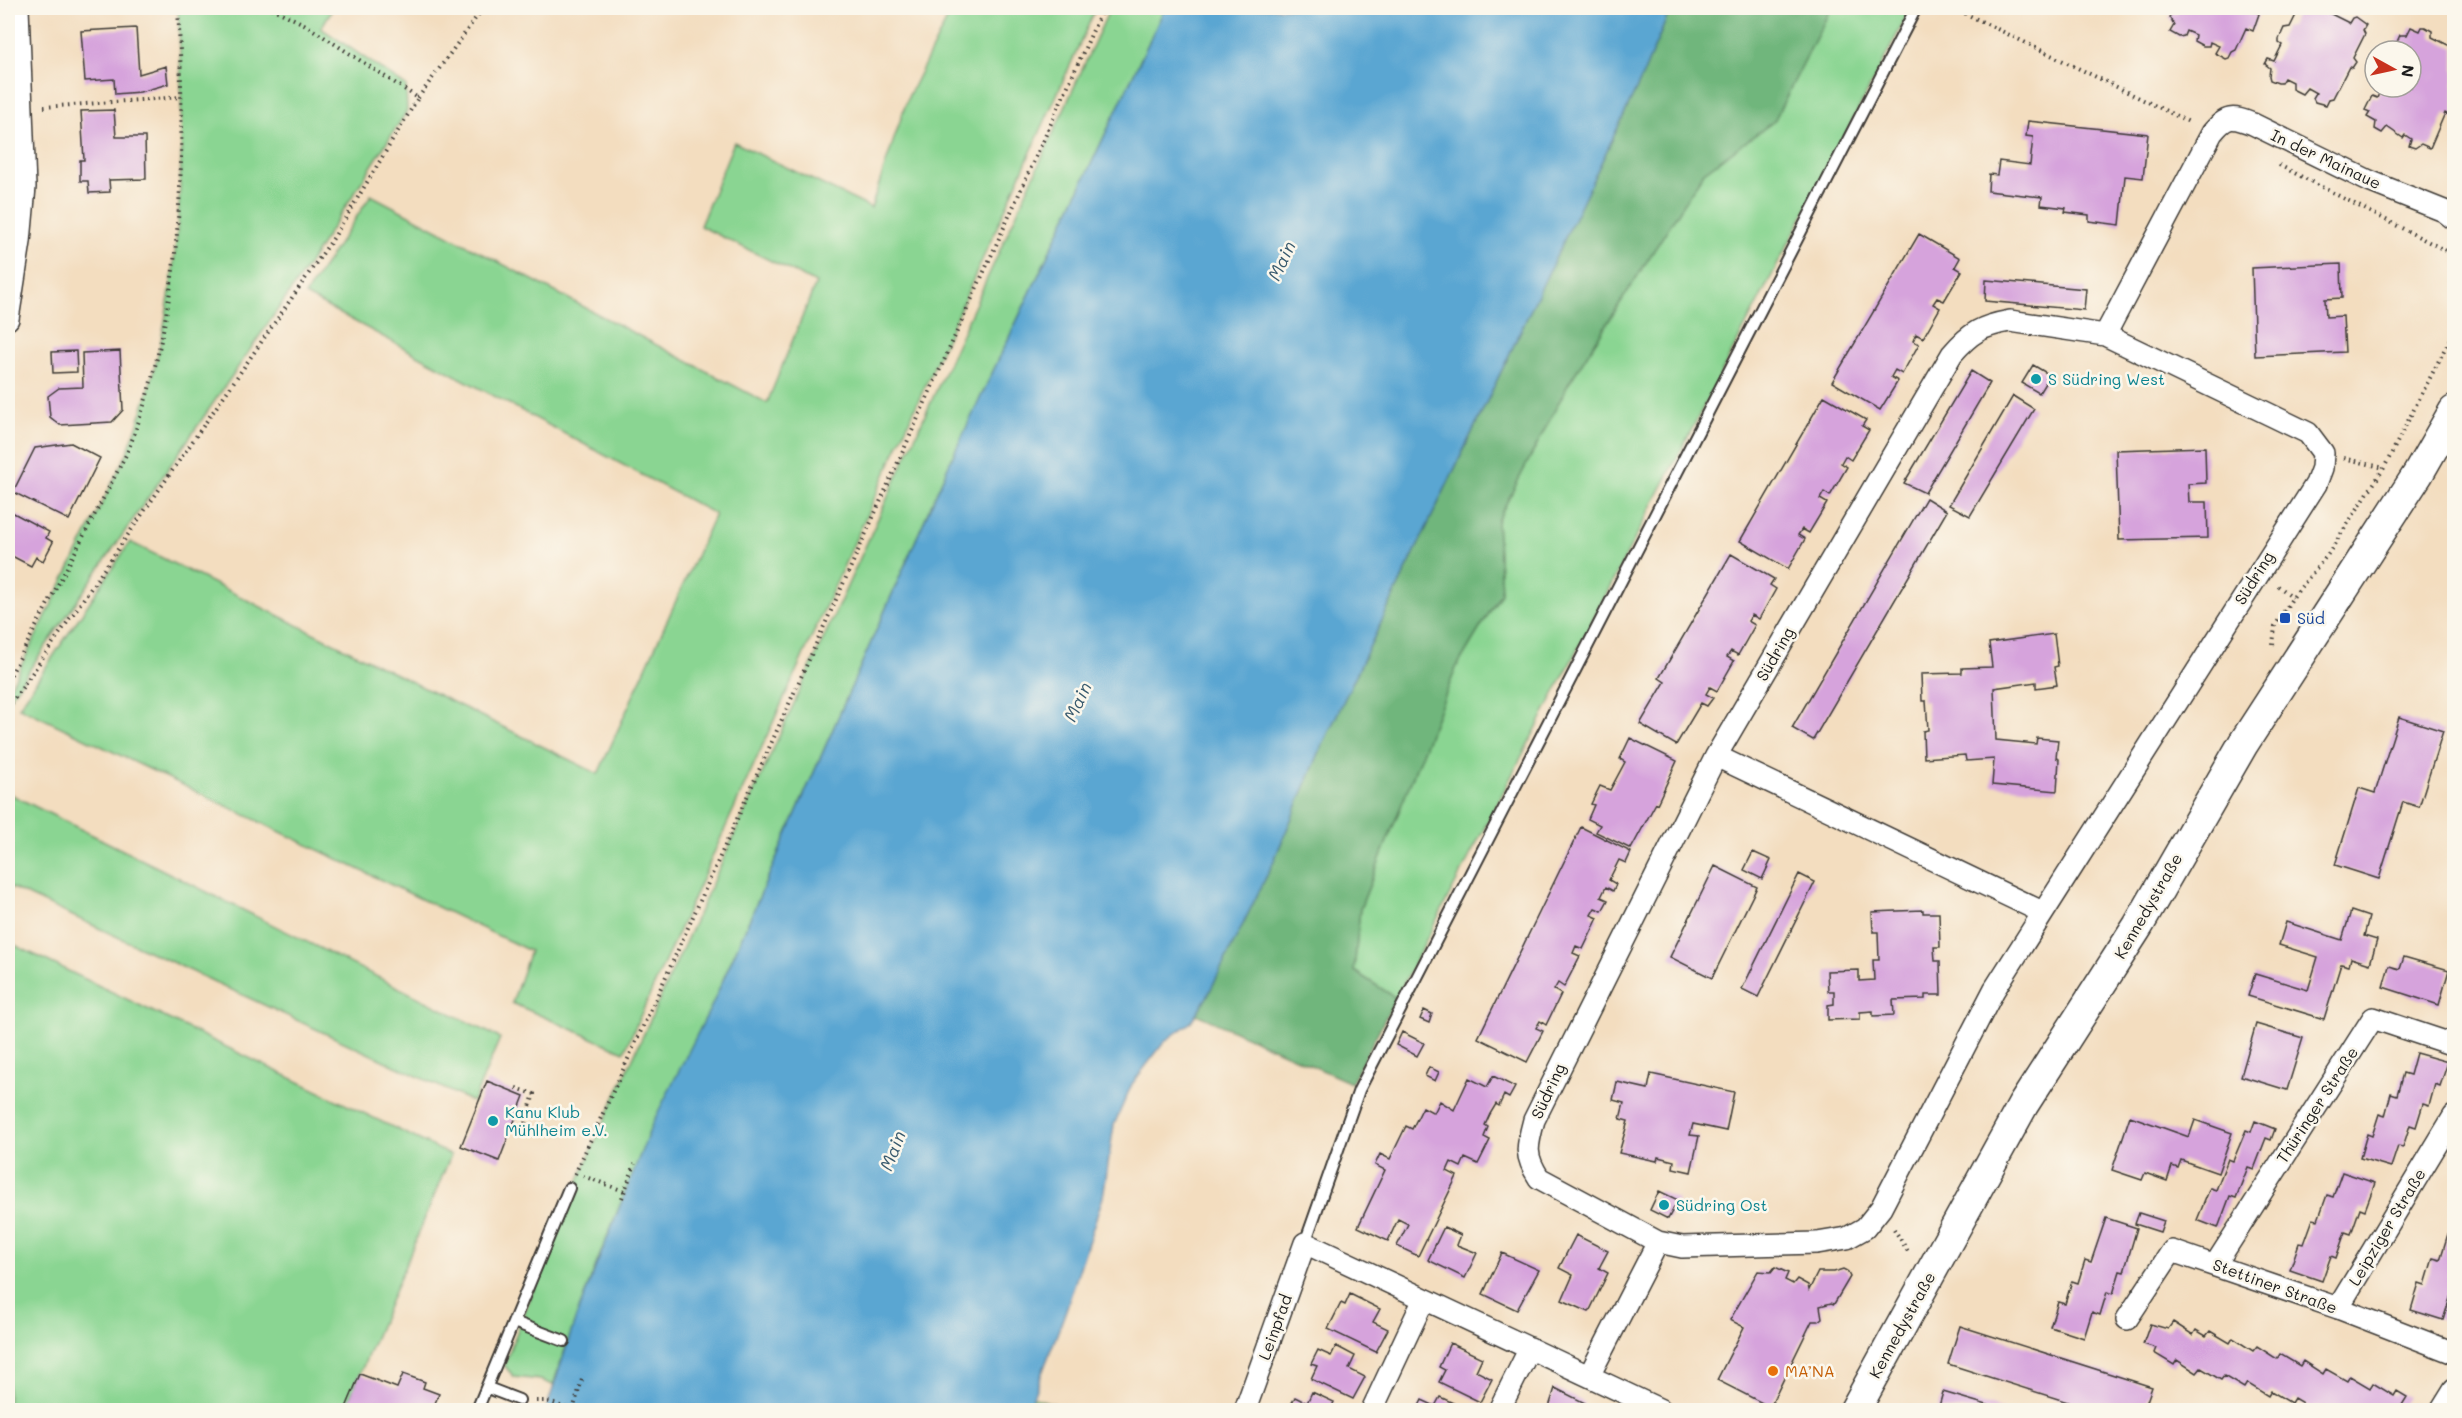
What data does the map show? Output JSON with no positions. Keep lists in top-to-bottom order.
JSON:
{
  "streets": {
    "main road": ["Kennedystraße"],
    "street": [
      "In der Mainaue",
      "Südring",
      "Thüringer Straße",
      "Leipziger Straße",
      "Stettiner Straße",
      "Leinpfad"
    ]
  },
  "crossings": [
    ["Thüringer Straße", "Stettiner Straße"],
    ["Leipziger Straße", "Stettiner Straße"]
  ],
  "water": ["Main"],
  "places": {
    "other": [
      "S Südring West",
      "Kanu Klub Mühlheim e.V.",
      "Südring Ost",
      "MA’NA"
    ],
    "transit": ["Süd"]
  },
  "north": "right"
}
